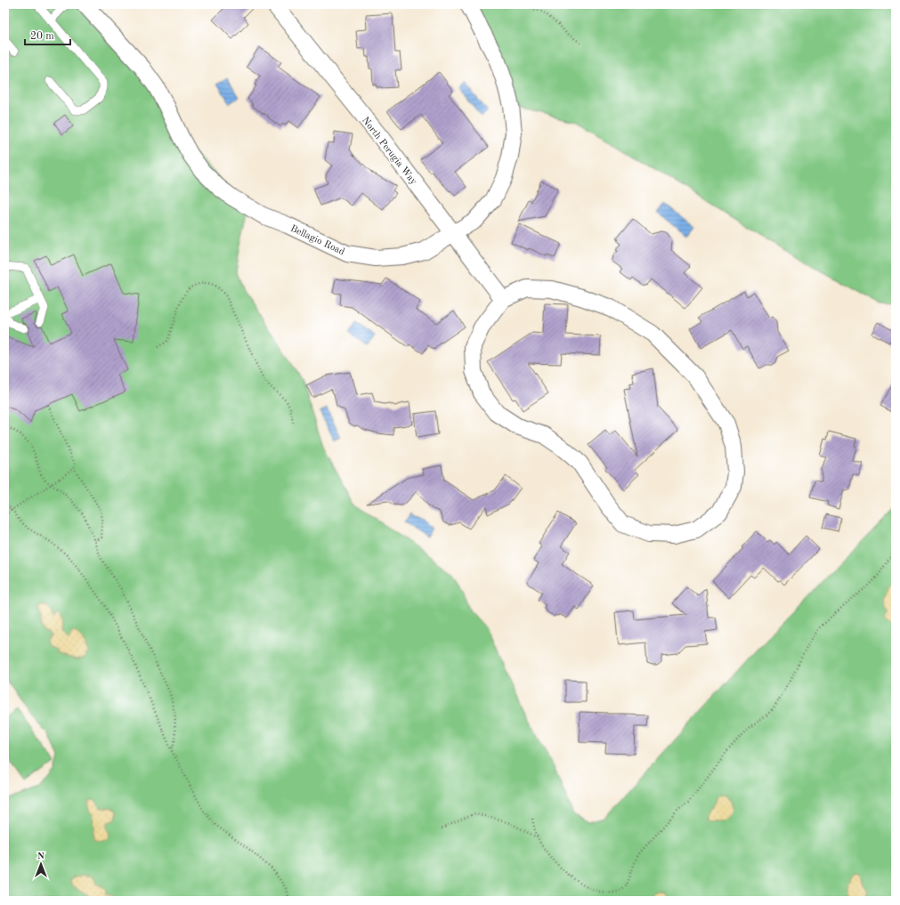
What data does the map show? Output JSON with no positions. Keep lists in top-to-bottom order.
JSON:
{
  "streets": {
    "street": ["North Perugia Way", "Bellagio Road"]
  },
  "crossings": [
    ["North Perugia Way", "Bellagio Road"]
  ],
  "scale_bar": "20 m",
  "north": "top"
}
